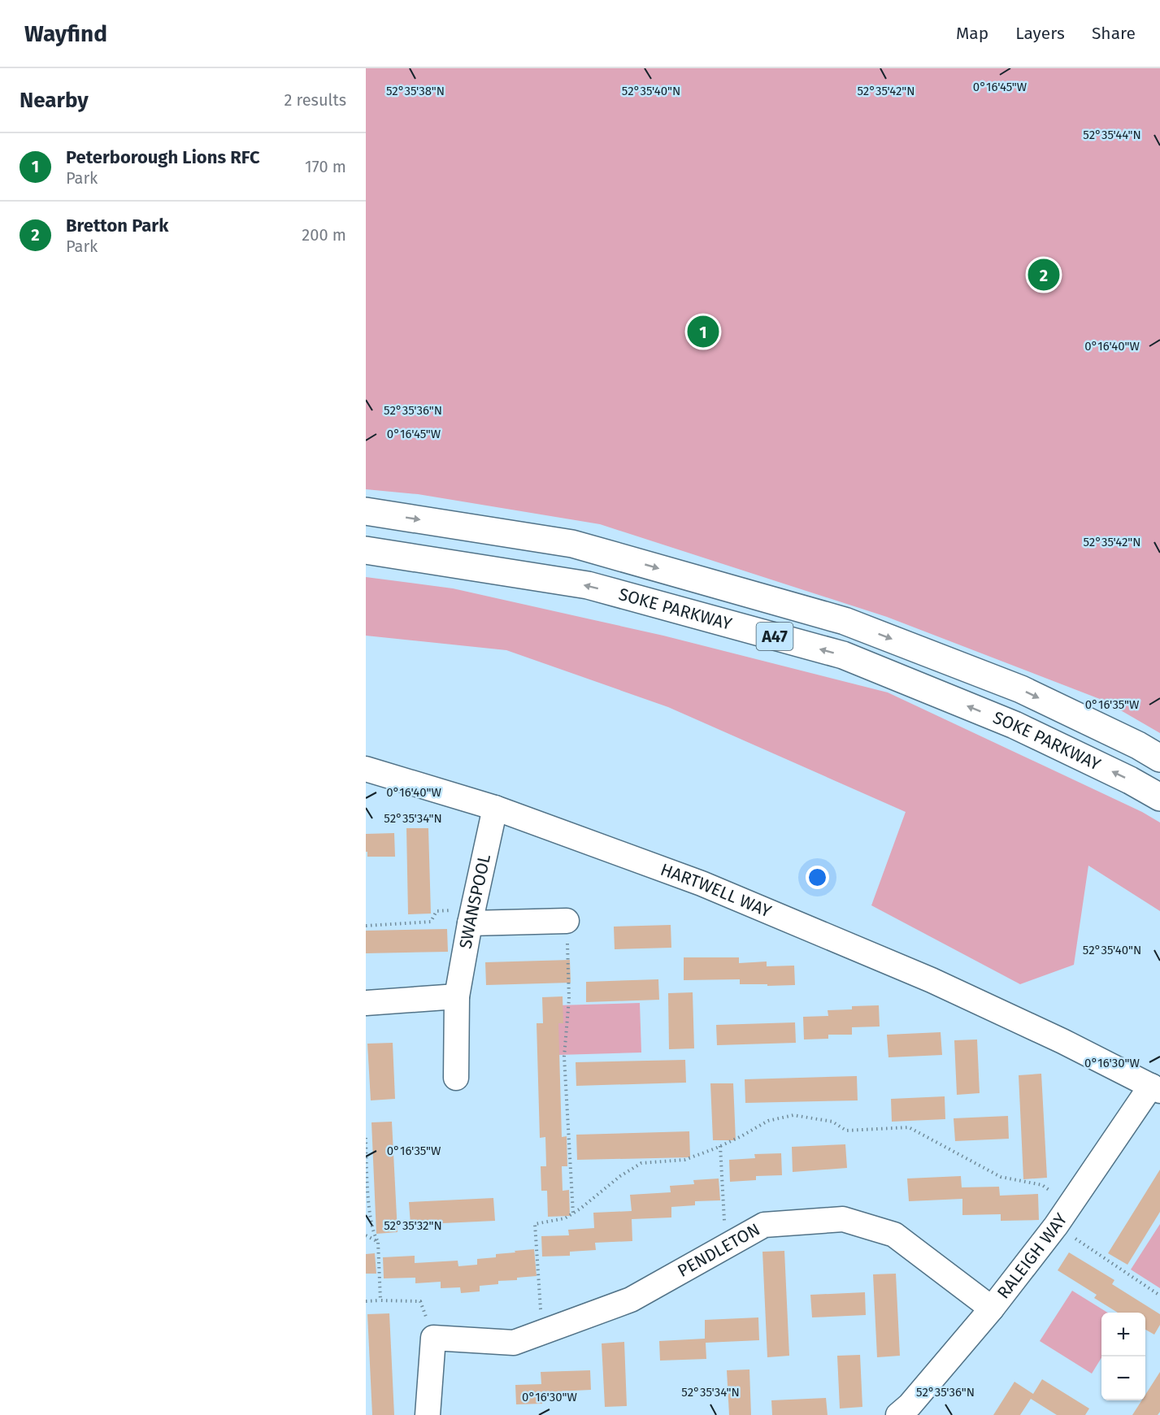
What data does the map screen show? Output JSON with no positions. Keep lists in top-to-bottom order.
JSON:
{
  "streets": {
    "highway": ["SOKE PARKWAY", "A47"],
    "street": [
      "HARTWELL WAY",
      "SWANSPOOL",
      "PENDLETON",
      "RALEIGH WAY"
    ]
  },
  "crossings": [
    ["HARTWELL WAY", "SWANSPOOL"],
    ["HARTWELL WAY", "RALEIGH WAY"],
    ["PENDLETON", "RALEIGH WAY"]
  ],
  "page": {
    "header": "Wayfind",
    "nav": ["Map", "Layers", "Share"],
    "heading": ["Nearby", "2 results"],
    "list": [
      {
        "mark": "1",
        "name": "Peterborough Lions RFC",
        "note": "Park",
        "value": "170 m"
      },
      {
        "mark": "2",
        "name": "Bretton Park",
        "note": "Park",
        "value": "200 m"
      }
    ],
    "pins": ["2", "1"],
    "map_buttons": ["+", "−"]
  },
  "coordinates": [
    "0°16'45\"W",
    "52°35'38\"N",
    "52°35'42\"N",
    "52°35'40\"N",
    "52°35'44\"N",
    "0°16'40\"W",
    "52°35'36\"N",
    "0°16'35\"W",
    "52°35'34\"N",
    "0°16'30\"W",
    "52°35'32\"N"
  ]
}
